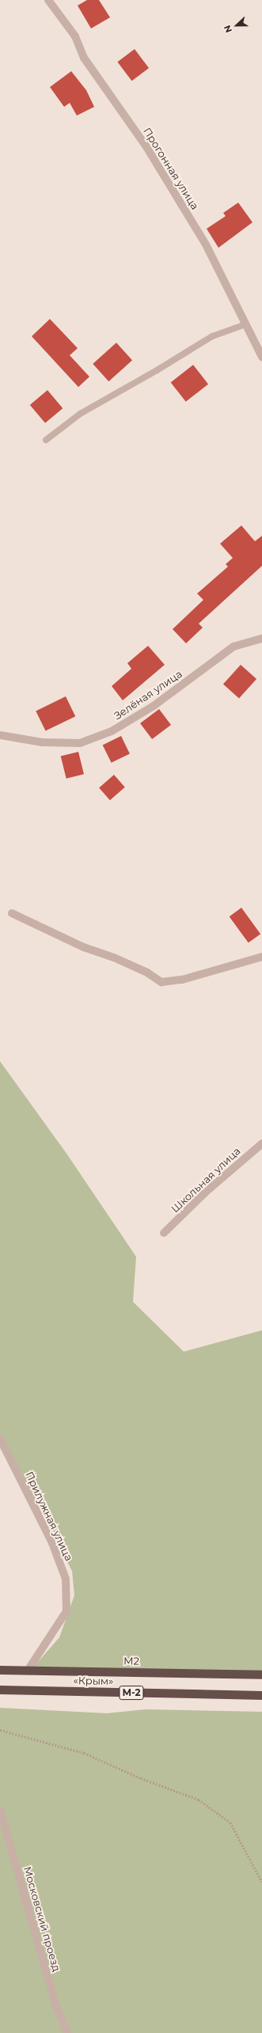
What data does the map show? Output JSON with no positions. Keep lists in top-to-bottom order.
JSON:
{
  "streets": {
    "highway": ["М2", "«Крым»", "М-2"],
    "street": [
      "Прогонная улица",
      "Зелёная улица",
      "Школьная улица",
      "Прилужная улица",
      "Московский проезд"
    ]
  },
  "crossings": [
    ["Прилужная улица", "М2"]
  ],
  "north": "left"
}
